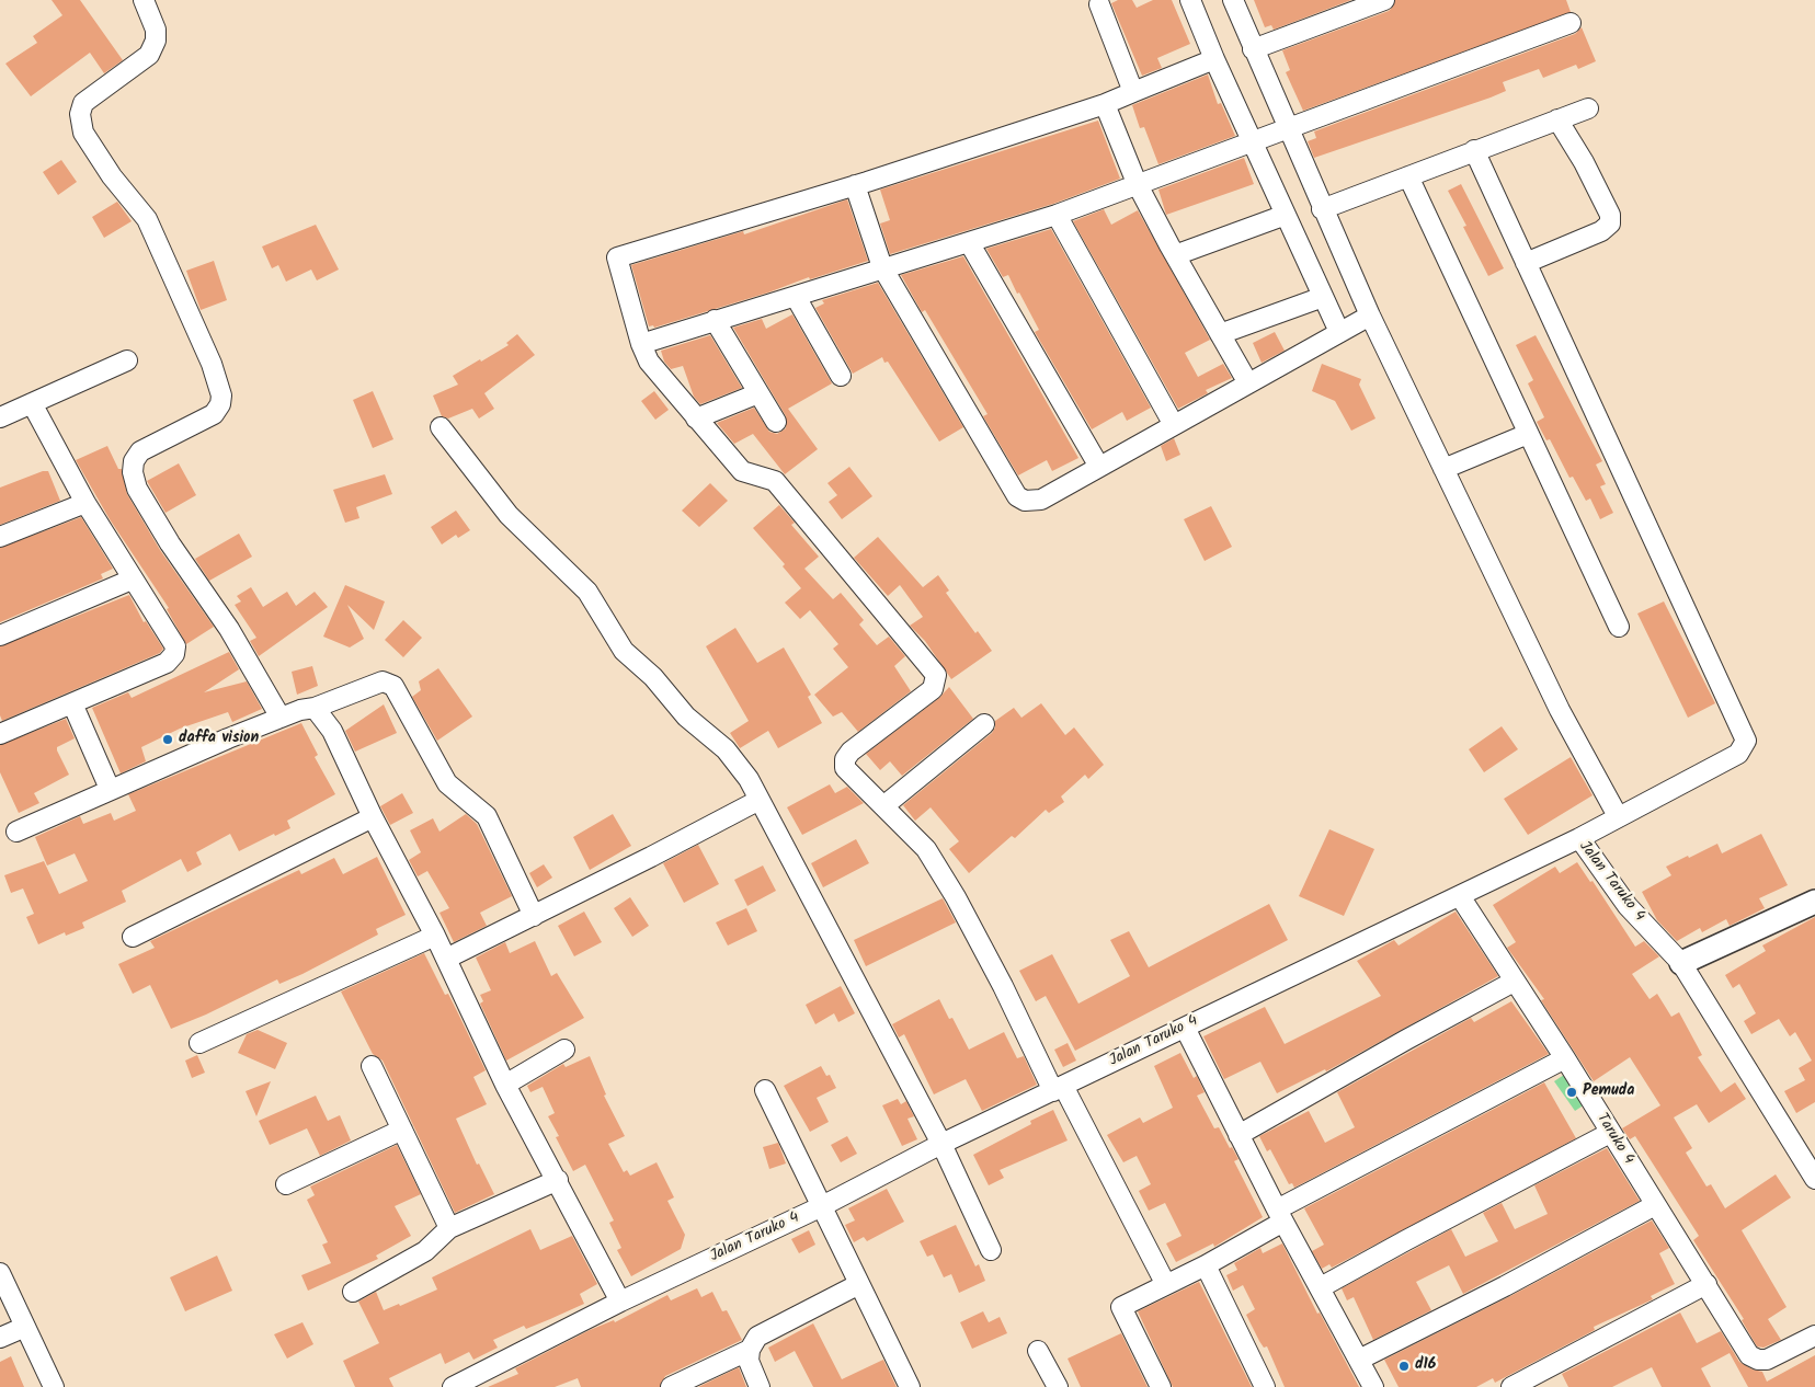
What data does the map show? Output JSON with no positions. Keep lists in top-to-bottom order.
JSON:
{
  "streets": {
    "street": ["Jalan Taruko 4", "Taruko 4"]
  },
  "crossings": [
    ["Jalan Taruko 4", "Taruko 4"]
  ],
  "places": ["daffa vision", "Pemuda", "d16"]
}
